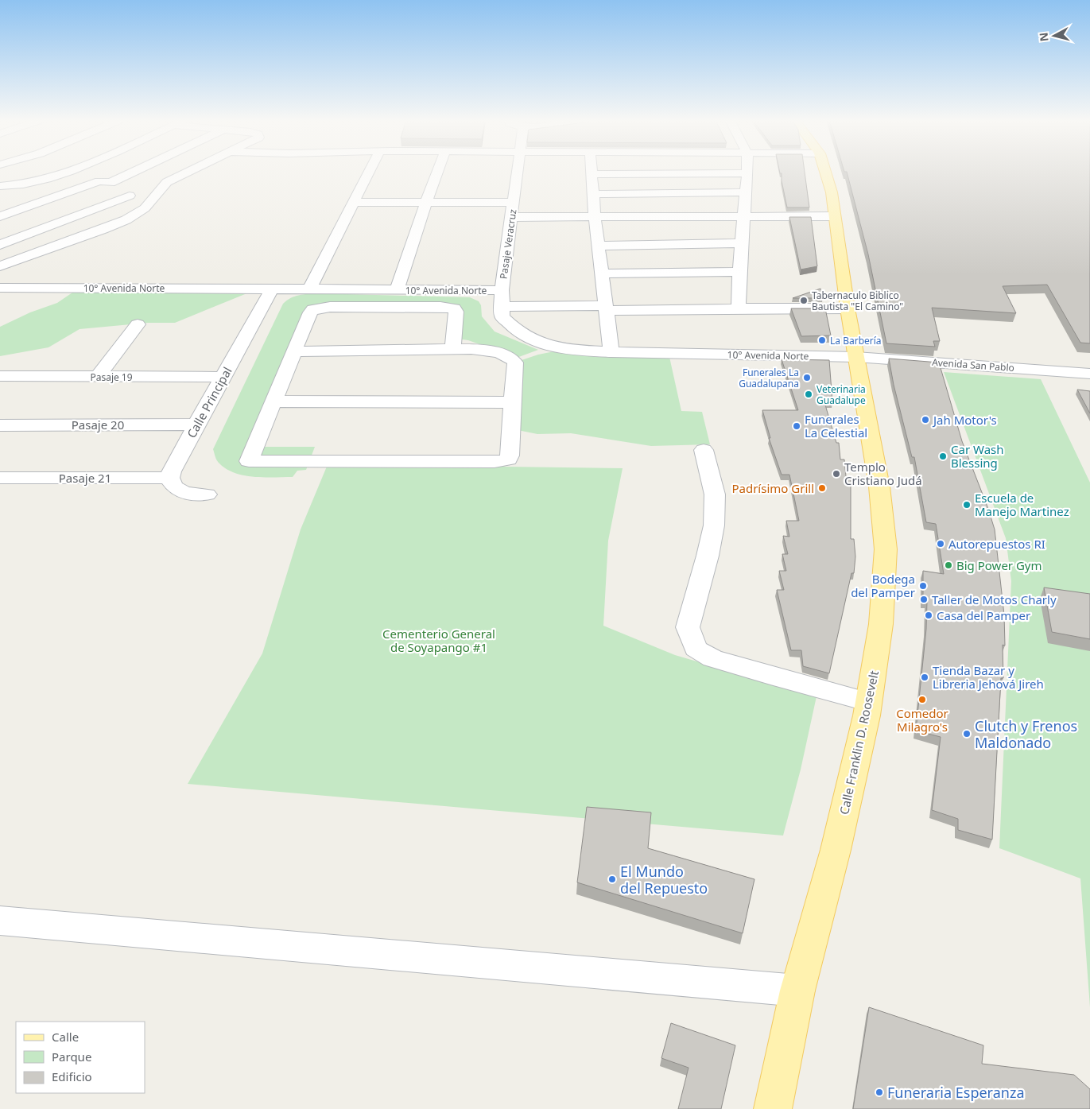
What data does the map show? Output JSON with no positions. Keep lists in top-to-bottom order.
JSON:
{
  "streets": {
    "main road": ["Calle Franklin D. Roosevelt"],
    "street": [
      "Pasaje Veracruz",
      "10° Avenida Norte",
      "Avenida San Pablo",
      "Pasaje 19",
      "Calle Principal",
      "Pasaje 20",
      "Pasaje 21"
    ]
  },
  "crossings": [
    ["Pasaje Veracruz", "10° Avenida Norte"],
    ["10° Avenida Norte", "Avenida San Pablo"],
    ["10° Avenida Norte", "Calle Principal"],
    ["10° Avenida Norte", "Calle Franklin D. Roosevelt"],
    ["Avenida San Pablo", "Calle Franklin D. Roosevelt"],
    ["Pasaje 19", "Calle Principal"],
    ["Calle Principal", "Pasaje 20"],
    ["Calle Principal", "Pasaje 21"]
  ],
  "parks": ["Cementerio General de Soyapango #1"],
  "places": [
    "Tabernaculo Biblico Bautista \"El Camino\"",
    "La Barbería",
    "Funerales La Guadalupana",
    "Veterinaria Guadalupe",
    "Jah Motor's",
    "Funerales La Celestial",
    "Car Wash Blessing",
    "Templo Cristiano Judá",
    "Padrísimo Grill",
    "Escuela de Manejo Martinez",
    "Autorepuestos RI",
    "Big Power Gym",
    "Bodega del Pamper",
    "Taller de Motos Charly",
    "Casa del Pamper",
    "Tienda Bazar y Libreria Jehová Jireh",
    "Comedor Milagro's",
    "Clutch y Frenos Maldonado",
    "El Mundo del Repuesto",
    "Funeraria Esperanza"
  ],
  "legend": ["Calle", "Parque", "Edificio"],
  "north": "left"
}
